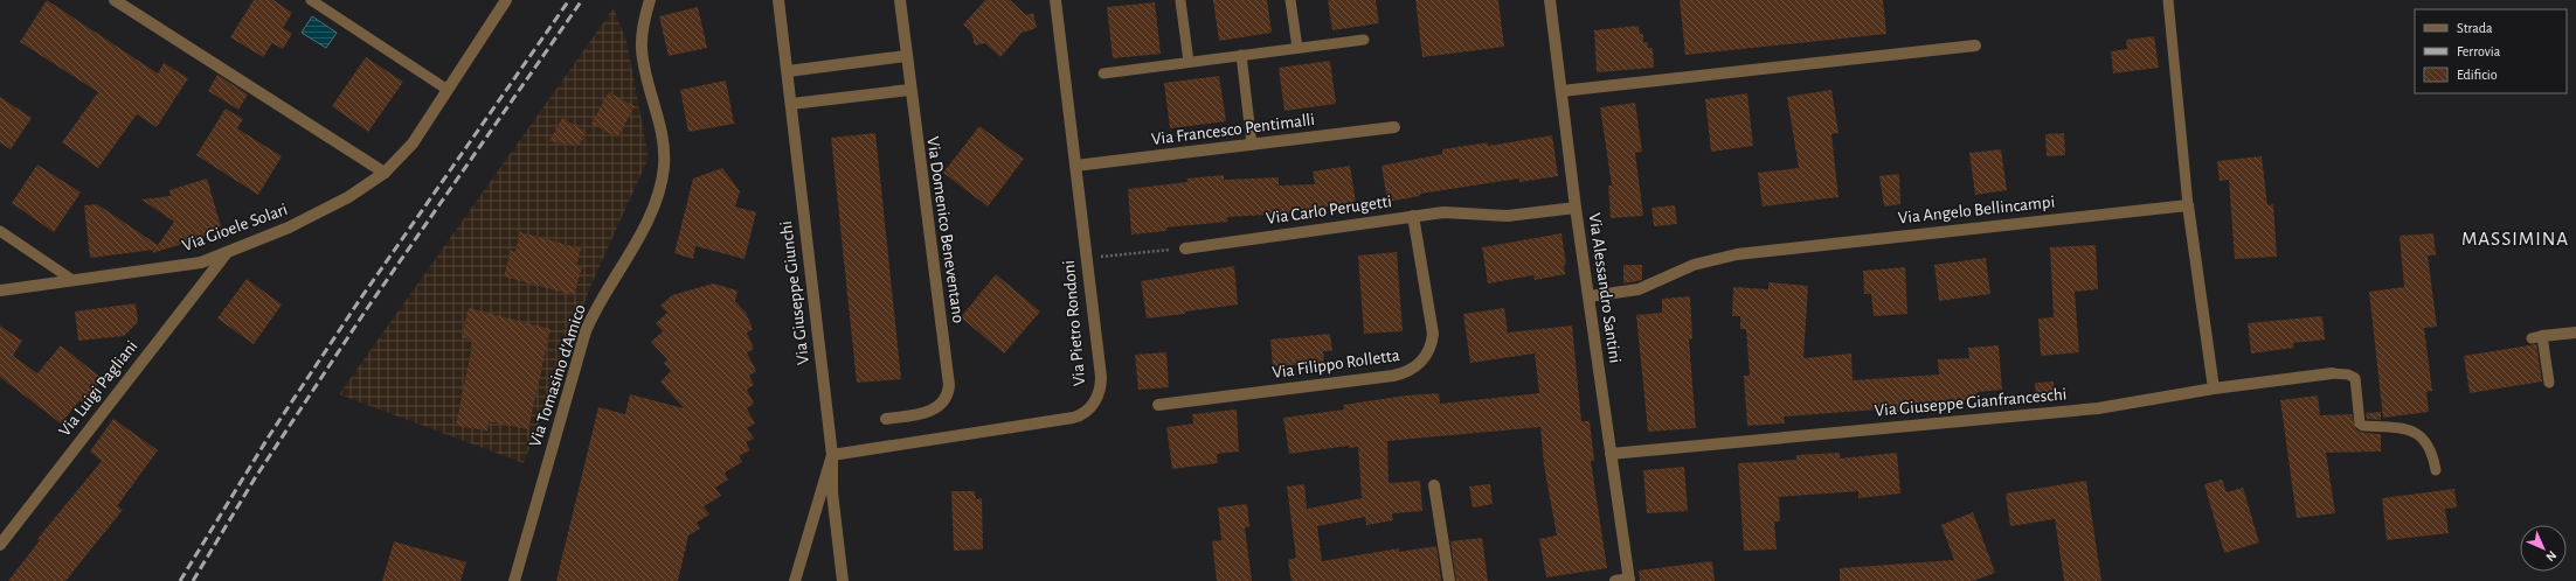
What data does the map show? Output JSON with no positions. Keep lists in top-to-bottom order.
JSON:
{
  "streets": {
    "street": [
      "Via Francesco Pentimalli",
      "Via Carlo Perugetti",
      "Via Angelo Bellincampi",
      "Via Gioele Solari",
      "Via Domenico Beneventano",
      "Via Alessandro Santini",
      "Via Giuseppe Giunchi",
      "Via Pietro Rondoni",
      "Via Filippo Rolletta",
      "Via Tomasino d'Amico",
      "Via Luigi Pagliani",
      "Via Giuseppe Gianfranceschi"
    ]
  },
  "crossings": [
    ["Via Francesco Pentimalli", "Via Pietro Rondoni"],
    ["Via Carlo Perugetti", "Via Alessandro Santini"],
    ["Via Carlo Perugetti", "Via Filippo Rolletta"],
    ["Via Angelo Bellincampi", "Via Alessandro Santini"],
    ["Via Gioele Solari", "Via Luigi Pagliani"],
    ["Via Alessandro Santini", "Via Giuseppe Gianfranceschi"],
    ["Via Giuseppe Giunchi", "Via Pietro Rondoni"]
  ],
  "districts": ["MASSIMINA"],
  "legend": ["Strada", "Ferrovia", "Edificio"],
  "north": "bottom right"
}
